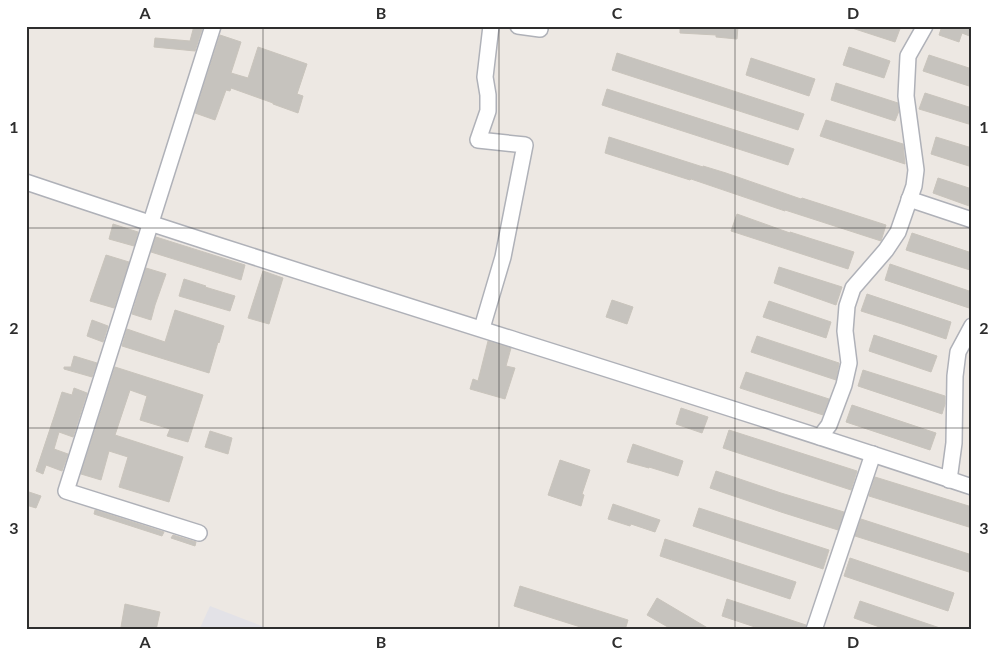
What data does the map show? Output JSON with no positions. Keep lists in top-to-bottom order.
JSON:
{
  "grid": {
    "columns": [
      "A",
      "B",
      "C",
      "D"
    ],
    "rows": ["1", "2", "3"]
  }
}
